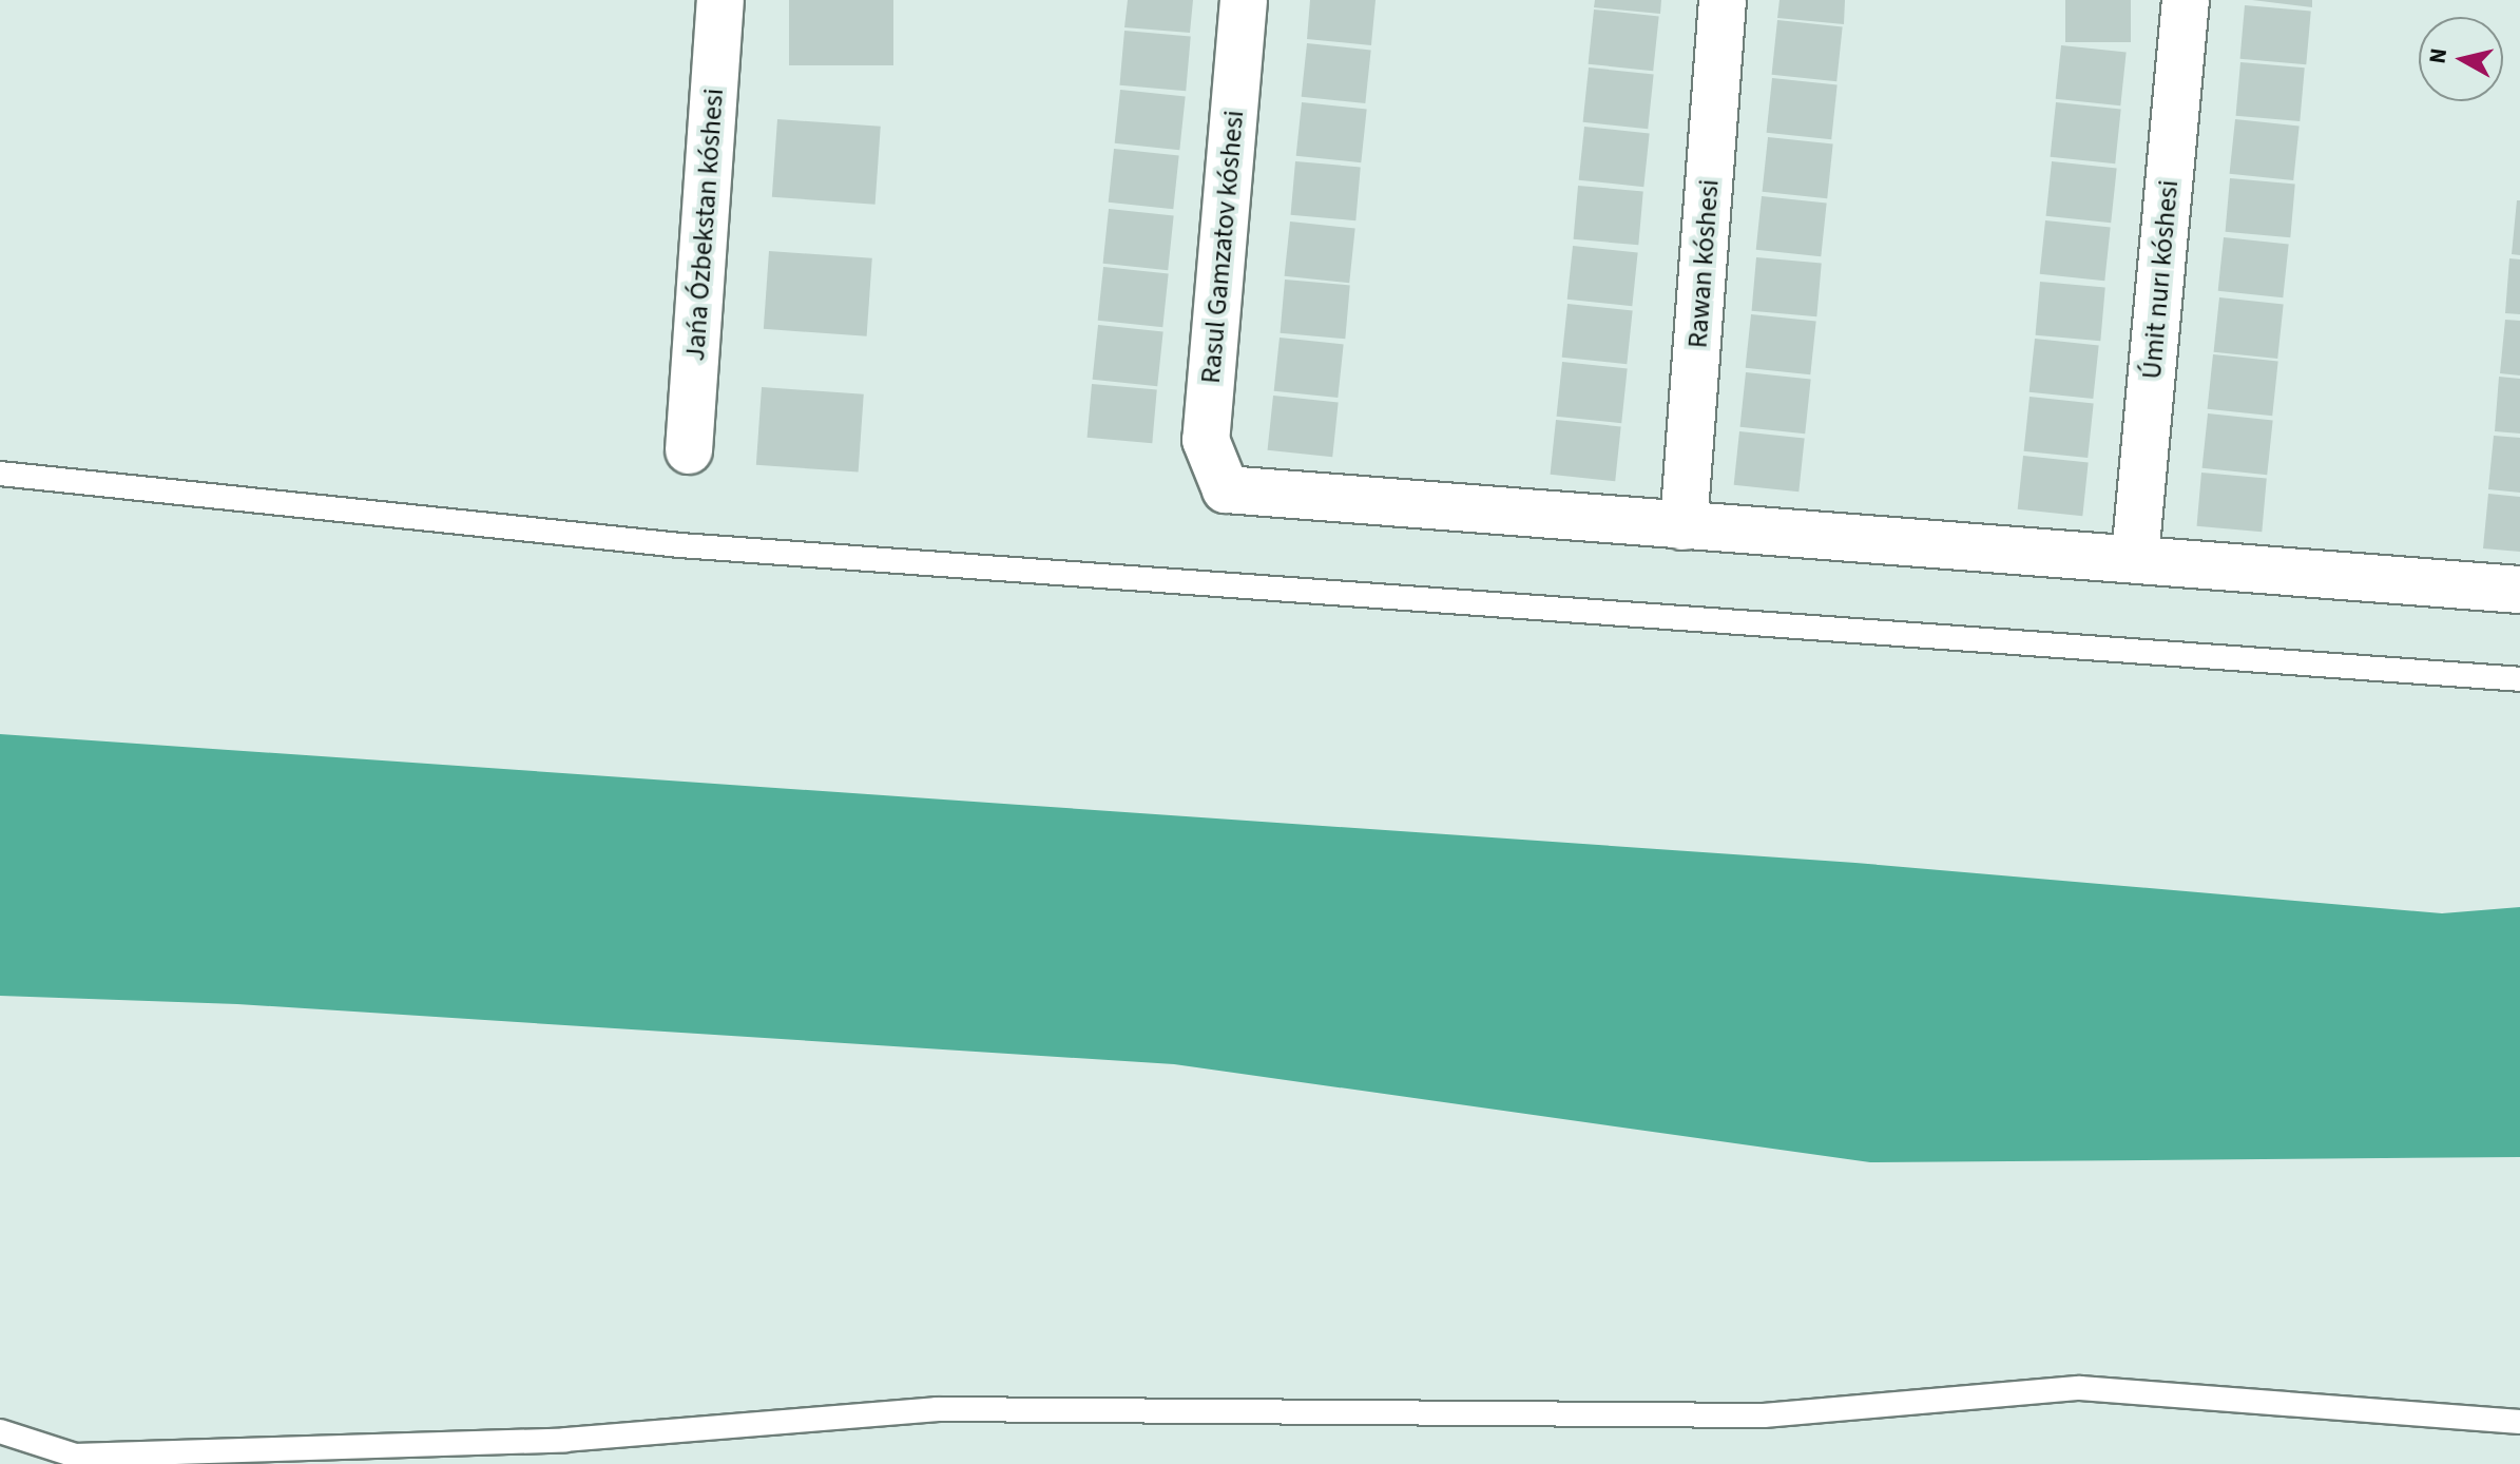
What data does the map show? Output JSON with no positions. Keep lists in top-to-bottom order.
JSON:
{
  "streets": {
    "street": [
      "Jańa Ózbekstan kóshesi",
      "Rasul Gamzatov kóshesi",
      "Rawan kóshesi",
      "Úmit nurı kóshesi"
    ]
  },
  "crossings": [
    ["Rasul Gamzatov kóshesi", "Rawan kóshesi"]
  ],
  "north": "left"
}
